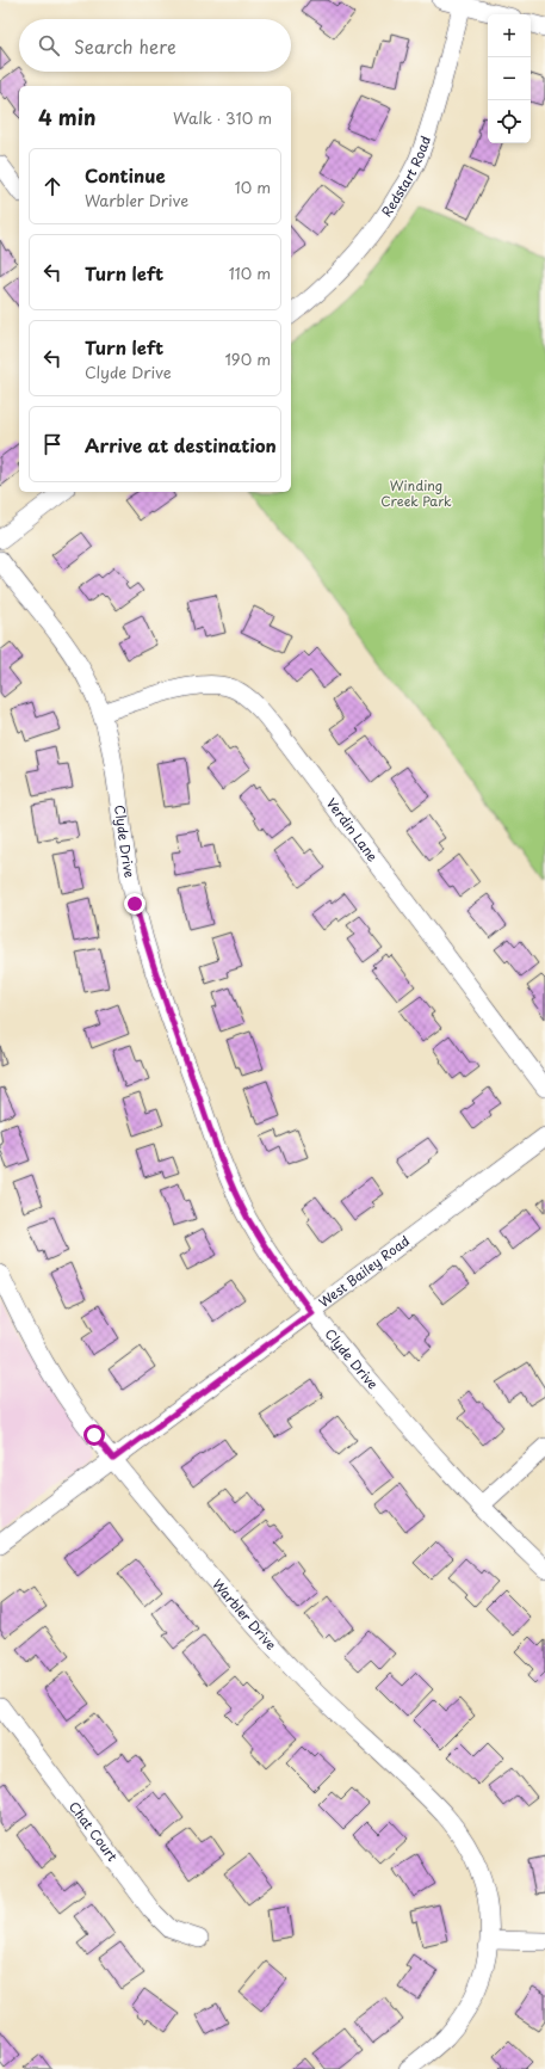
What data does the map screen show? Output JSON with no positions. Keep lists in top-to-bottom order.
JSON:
{
  "streets": {
    "street": [
      "Redstart Road",
      "Verdin Lane",
      "Clyde Drive",
      "West Bailey Road",
      "Warbler Drive",
      "Chat Court"
    ]
  },
  "crossings": [
    ["Verdin Lane", "Clyde Drive"],
    ["Clyde Drive", "West Bailey Road"],
    ["West Bailey Road", "Warbler Drive"]
  ],
  "parks": ["Winding Creek Park"],
  "page": {
    "map_buttons": ["+", "−"],
    "search": "Search here",
    "heading": ["4 min", "Walk · 310 m"],
    "list": [
      ["Continue", "Warbler Drive", "10 m"],
      ["Turn left", "110 m"],
      ["Turn left", "Clyde Drive", "190 m"],
      "Arrive at destination"
    ]
  }
}
